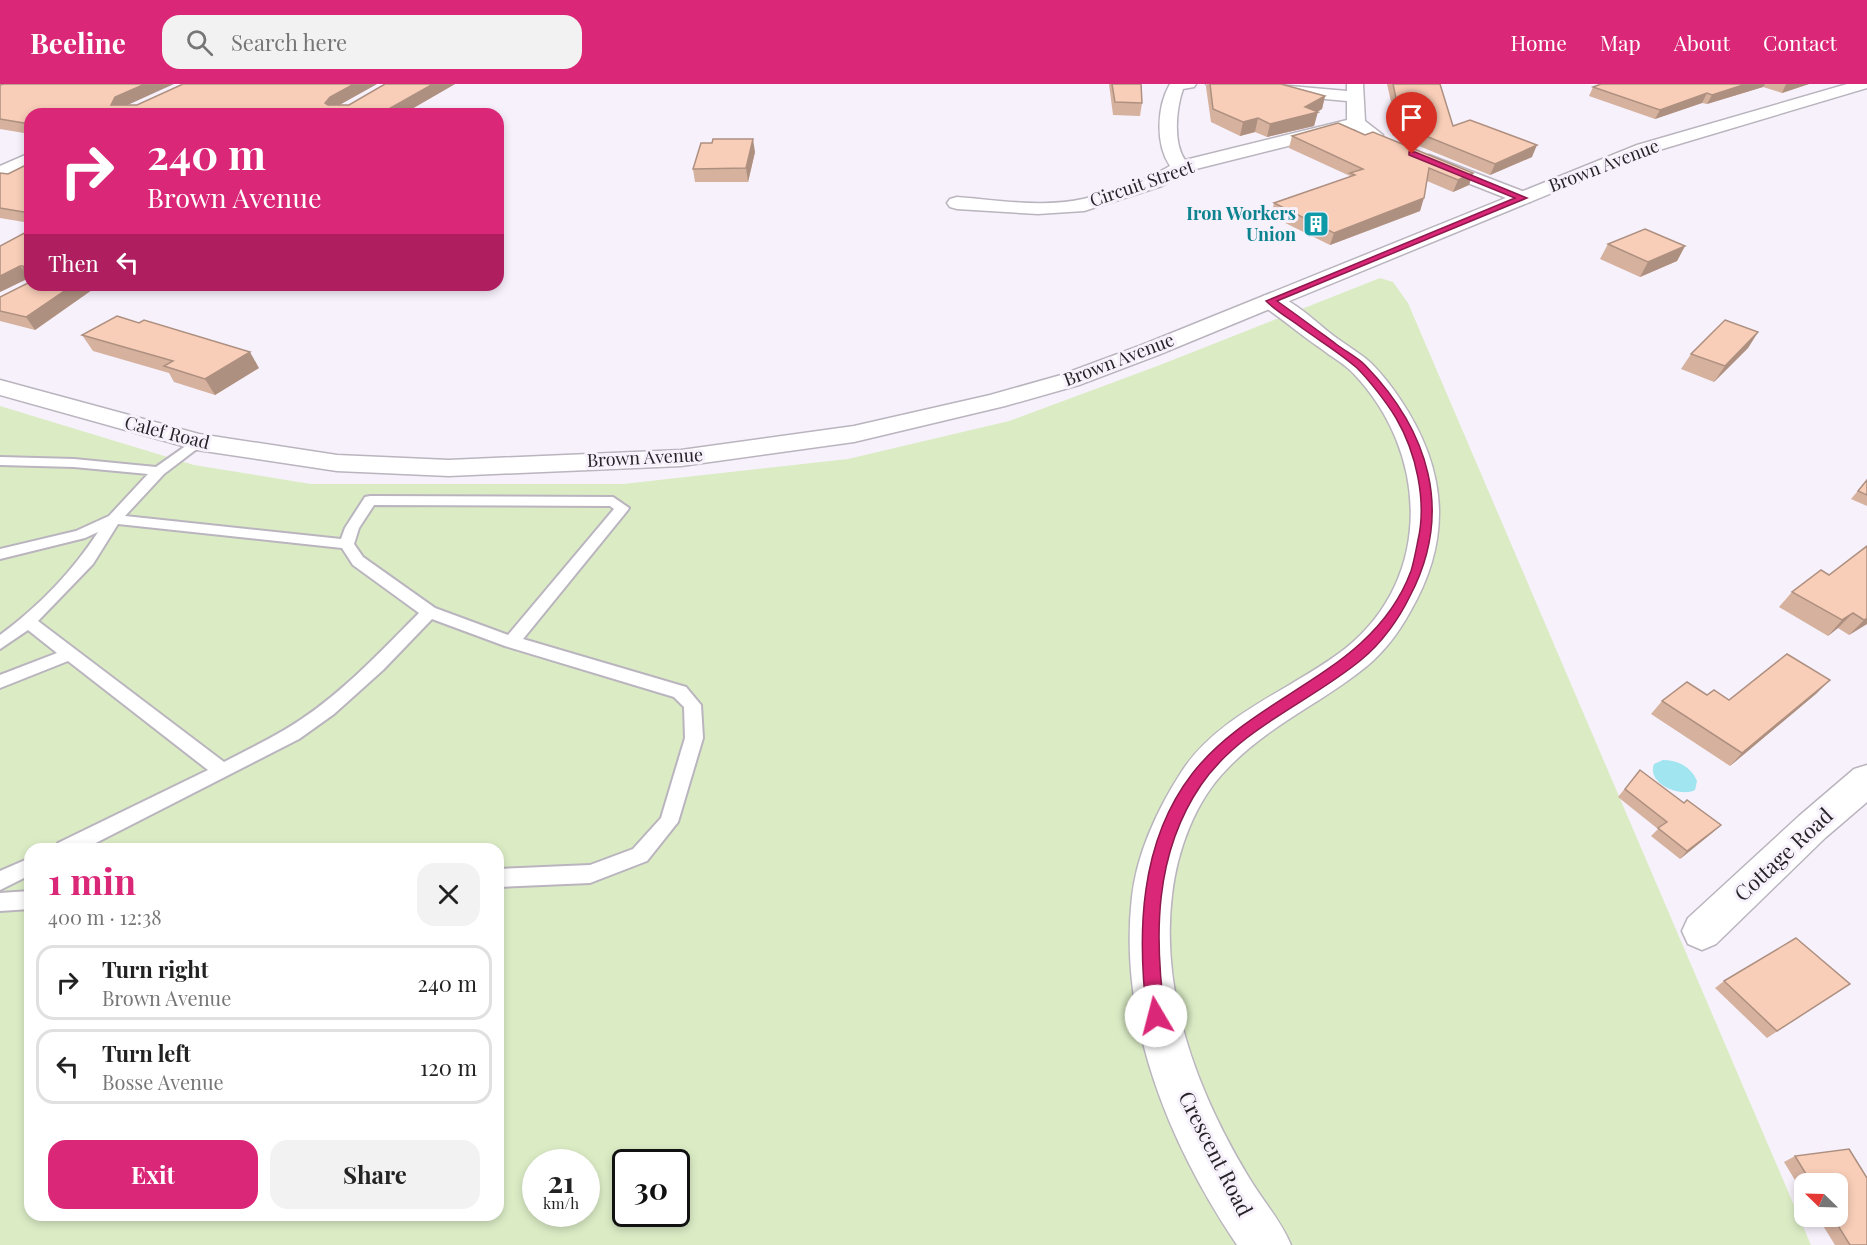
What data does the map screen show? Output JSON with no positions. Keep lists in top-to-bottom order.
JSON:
{
  "streets": {
    "street": [
      "Brown Avenue",
      "Circuit Street",
      "Calef Road",
      "Cottage Road",
      "Crescent Road"
    ]
  },
  "crossings": [
    ["Brown Avenue", "Calef Road"],
    ["Brown Avenue", "Crescent Road"]
  ],
  "places": {
    "building": ["Iron Workers Union"]
  },
  "north": "top left",
  "page": {
    "header": "Beeline",
    "search": "Search here",
    "nav": [
      "Home",
      "Map",
      "About",
      "Contact"
    ],
    "turn": ["240 m", "Brown Avenue"],
    "then": "Then",
    "heading": ["1 min", "400 m · 12:38"],
    "list": [
      {
        "name": "Turn right",
        "note": "Brown Avenue",
        "value": "240 m"
      },
      {
        "name": "Turn left",
        "note": "Bosse Avenue",
        "value": "120 m"
      }
    ],
    "buttons": ["Exit", "Share"],
    "speed": "21 km/h",
    "limit": "30"
  }
}
